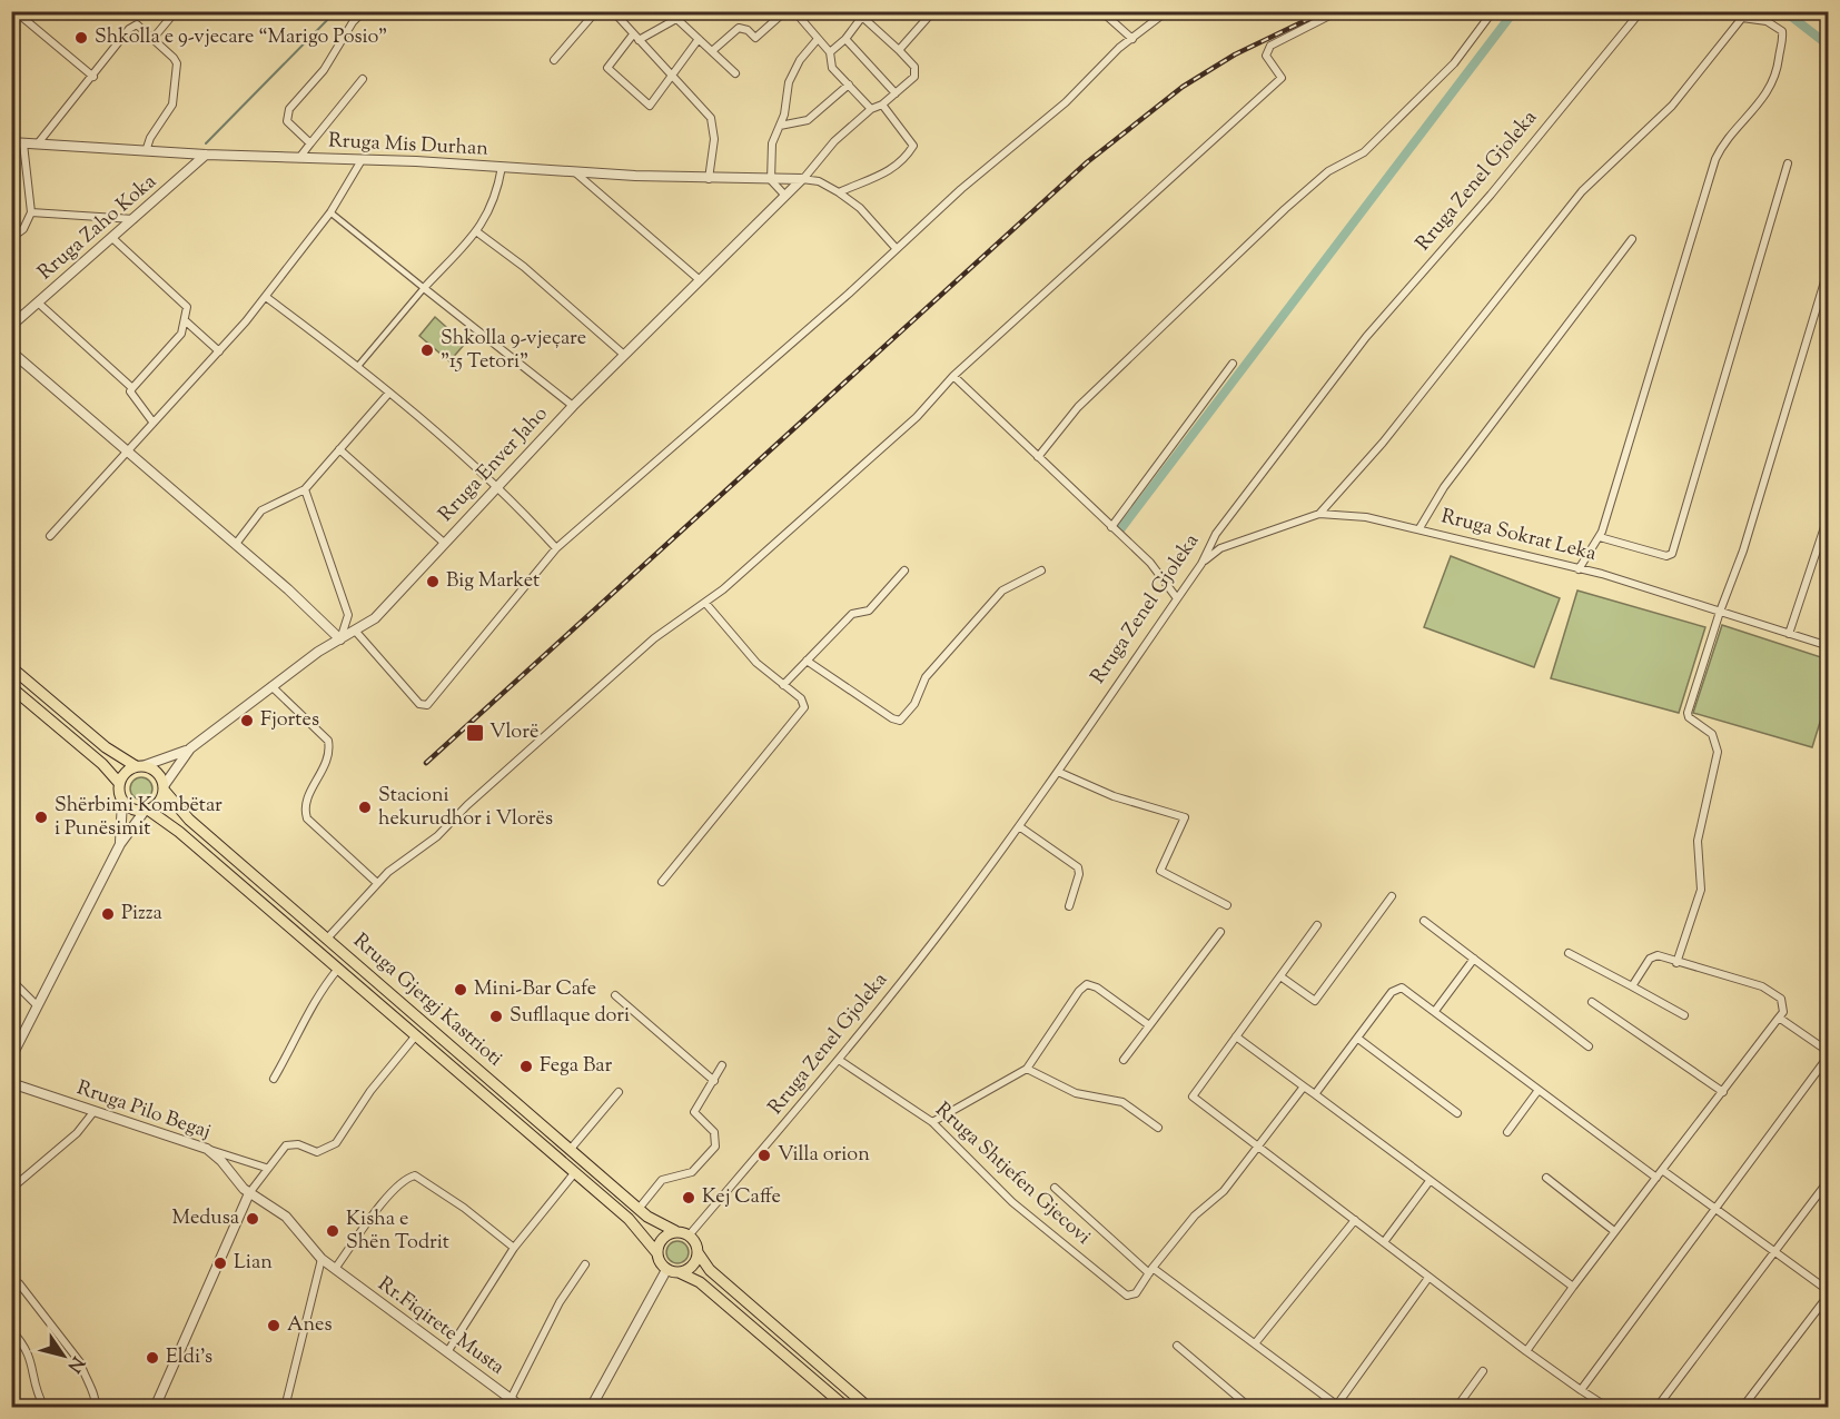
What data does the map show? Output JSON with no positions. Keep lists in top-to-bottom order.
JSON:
{
  "streets": {
    "main road": ["Rruga Gjergj Kastrioti"],
    "street": [
      "Rruga Mis Durhan",
      "Rruga Zenel Gjoleka",
      "Rruga Zaho Koka",
      "Rruga Enver Jaho",
      "Rruga Sokrat Leka",
      "Rruga Pilo Begaj",
      "Rruga Shtjefen Gjecovi",
      "Rr.Fiqirete Musta"
    ]
  },
  "crossings": [
    ["Rruga Mis Durhan", "Rruga Zaho Koka"],
    ["Rruga Mis Durhan", "Rruga Enver Jaho"],
    ["Rruga Zenel Gjoleka", "Rruga Sokrat Leka"],
    ["Rruga Zenel Gjoleka", "Rruga Gjergj Kastrioti"],
    ["Rruga Zenel Gjoleka", "Rruga Shtjefen Gjecovi"],
    ["Rruga Pilo Begaj", "Rr.Fiqirete Musta"]
  ],
  "places": {
    "other": [
      "Shkolla e 9-vjecare “Marigo Posio”",
      "Shkolla 9-vjeçare \"15 Tetori\"",
      "Big Market",
      "Fjortes",
      "Stacioni hekurudhor i Vlorës",
      "Shërbimi Kombëtar i Punësimit",
      "Pizza",
      "Mini-Bar Cafe",
      "Sufllaque dori",
      "Fega Bar",
      "Villa orion",
      "Kej Caffe",
      "Medusa",
      "Kisha e Shën Todrit",
      "Lian",
      "Anes",
      "Eldi's"
    ],
    "transit": ["Vlorë"]
  },
  "north": "bottom right"
}
